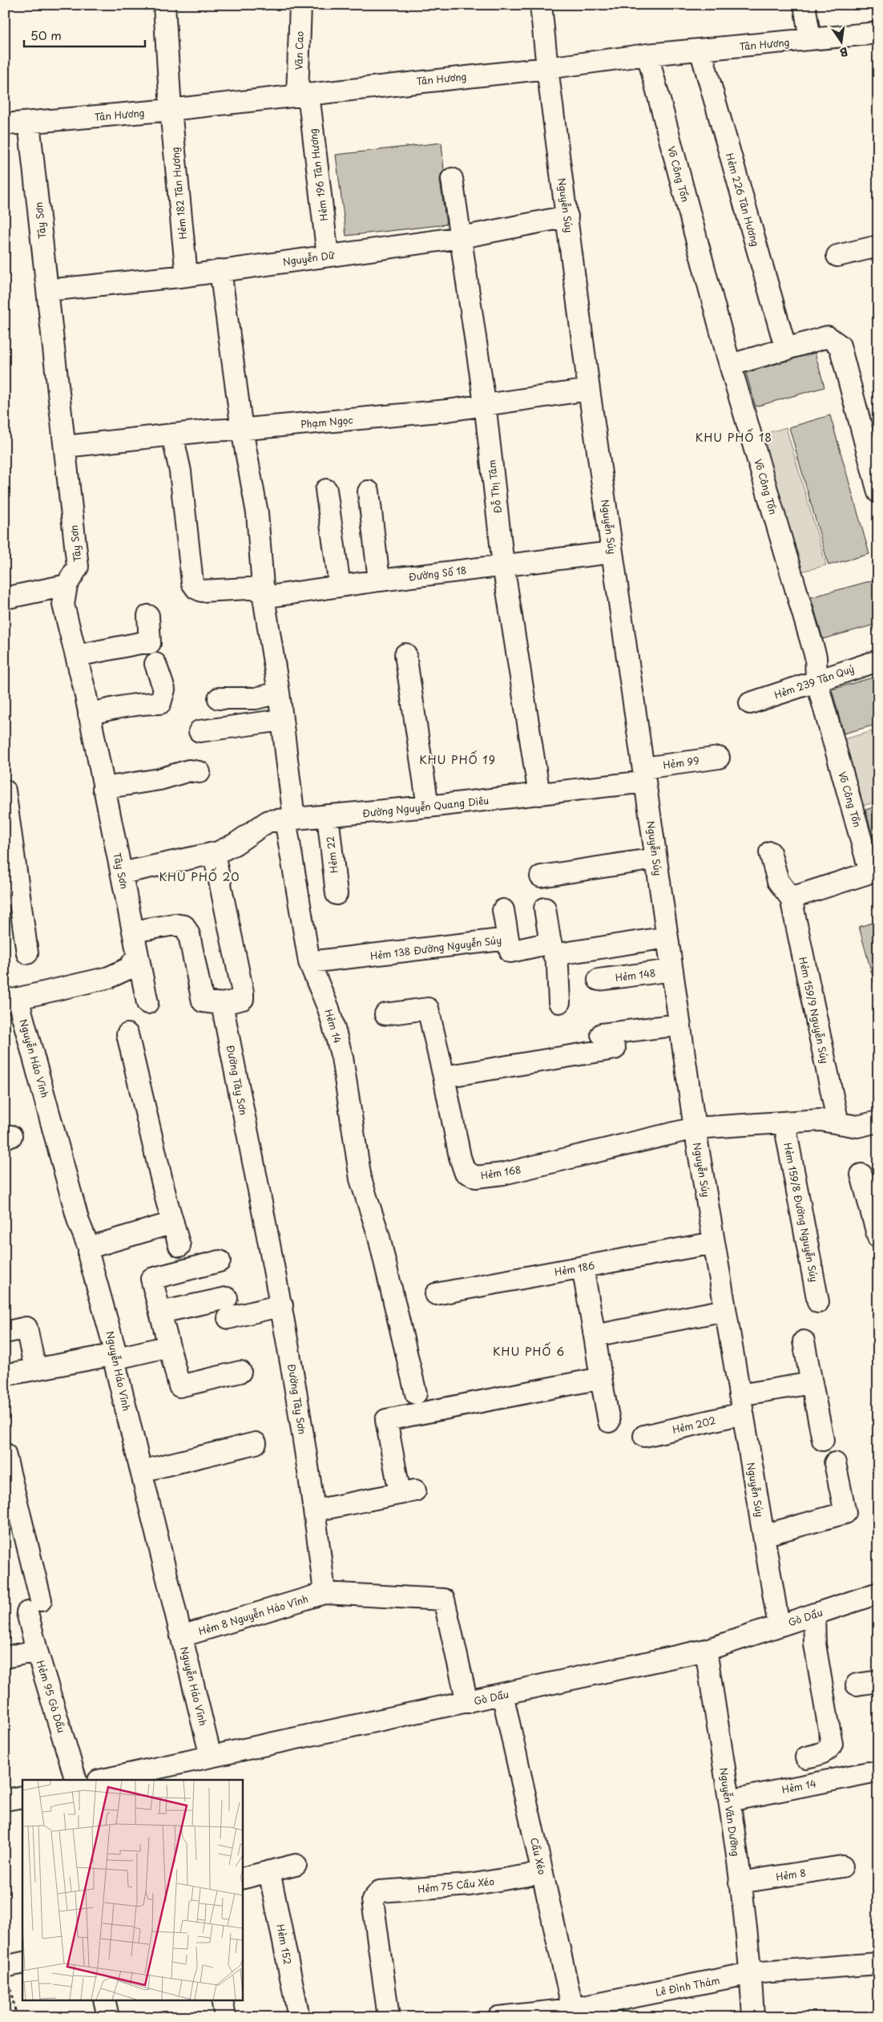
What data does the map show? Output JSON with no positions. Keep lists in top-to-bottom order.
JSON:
{
  "streets": {
    "street": [
      "Tân Hương",
      "Văn Cao",
      "Võ Công Tồn",
      "Hẻm 196 Tân Hương",
      "Hẻm 182 Tân Hương",
      "Hẻm 226 Tân Hương",
      "Nguyễn Súy",
      "Tây Sơn",
      "Nguyễn Dữ",
      "Phạm Ngọc",
      "Đỗ Thị Tâm",
      "Đường Số 18",
      "Hẻm 239 Tân Quý",
      "Hẻm 99",
      "Đường Nguyễn Quang Diêu",
      "Hẻm 22",
      "Hẻm 138 Đường Nguyễn Súy",
      "Hẻm 148",
      "Hẻm 159/9 Nguyễn Súy",
      "Hẻm 14",
      "Nguyễn Háo Vĩnh",
      "Đường Tây Sơn",
      "Hẻm 168",
      "Hẻm 159/8 Đường Nguyễn Súy",
      "Hẻm 186",
      "Hẻm 202",
      "Hẻm 8 Nguyễn Háo Vĩnh",
      "Gò Dầu",
      "Hẻm 95 Gò Dầu",
      "Nguyễn Văn Dưỡng",
      "Cầu Xéo",
      "Hẻm 8",
      "Hẻm 75 Cầu Xéo",
      "Hẻm 152",
      "Lê Đình Thám"
    ]
  },
  "crossings": [
    ["Tân Hương", "Văn Cao"],
    ["Tân Hương", "Võ Công Tồn"],
    ["Tân Hương", "Hẻm 196 Tân Hương"],
    ["Tân Hương", "Hẻm 182 Tân Hương"],
    ["Tân Hương", "Hẻm 226 Tân Hương"],
    ["Tân Hương", "Nguyễn Súy"],
    ["Tân Hương", "Tây Sơn"],
    ["Văn Cao", "Hẻm 196 Tân Hương"],
    ["Võ Công Tồn", "Hẻm 239 Tân Quý"],
    ["Hẻm 196 Tân Hương", "Nguyễn Dữ"],
    ["Hẻm 182 Tân Hương", "Nguyễn Dữ"],
    ["Nguyễn Súy", "Nguyễn Dữ"],
    ["Nguyễn Súy", "Phạm Ngọc"],
    ["Nguyễn Súy", "Đường Số 18"],
    ["Nguyễn Súy", "Hẻm 99"],
    ["Nguyễn Súy", "Đường Nguyễn Quang Diêu"],
    ["Nguyễn Súy", "Hẻm 138 Đường Nguyễn Súy"],
    ["Nguyễn Súy", "Hẻm 148"],
    ["Nguyễn Súy", "Hẻm 168"],
    ["Nguyễn Súy", "Hẻm 186"],
    ["Nguyễn Súy", "Hẻm 202"],
    ["Nguyễn Súy", "Gò Dầu"],
    ["Tây Sơn", "Nguyễn Dữ"],
    ["Tây Sơn", "Phạm Ngọc"],
    ["Tây Sơn", "Đường Nguyễn Quang Diêu"],
    ["Tây Sơn", "Đường Tây Sơn"],
    ["Nguyễn Dữ", "Đỗ Thị Tâm"],
    ["Nguyễn Dữ", "Hẻm 14"],
    ["Phạm Ngọc", "Đỗ Thị Tâm"],
    ["Phạm Ngọc", "Đường Số 18"],
    ["Phạm Ngọc", "Hẻm 14"],
    ["Đỗ Thị Tâm", "Đường Số 18"],
    ["Đỗ Thị Tâm", "Đường Nguyễn Quang Diêu"],
    ["Đường Số 18", "Hẻm 14"],
    ["Hẻm 99", "Đường Nguyễn Quang Diêu"],
    ["Đường Nguyễn Quang Diêu", "Hẻm 22"],
    ["Đường Nguyễn Quang Diêu", "Hẻm 14"],
    ["Hẻm 138 Đường Nguyễn Súy", "Hẻm 14"],
    ["Hẻm 159/9 Nguyễn Súy", "Hẻm 168"],
    ["Hẻm 14", "Nguyễn Văn Dưỡng"],
    ["Nguyễn Háo Vĩnh", "Hẻm 8 Nguyễn Háo Vĩnh"],
    ["Nguyễn Háo Vĩnh", "Gò Dầu"],
    ["Đường Tây Sơn", "Hẻm 8 Nguyễn Háo Vĩnh"],
    ["Hẻm 168", "Hẻm 159/8 Đường Nguyễn Súy"],
    ["Gò Dầu", "Nguyễn Văn Dưỡng"],
    ["Gò Dầu", "Cầu Xéo"],
    ["Nguyễn Văn Dưỡng", "Hẻm 8"],
    ["Nguyễn Văn Dưỡng", "Lê Đình Thám"],
    ["Cầu Xéo", "Hẻm 75 Cầu Xéo"],
    ["Cầu Xéo", "Lê Đình Thám"]
  ],
  "districts": [
    "KHU PHỐ 18",
    "KHU PHỐ 19",
    "KHU PHỐ 20",
    "KHU PHỐ 6"
  ],
  "scale_bar": "50 m",
  "north": "bottom"
}
